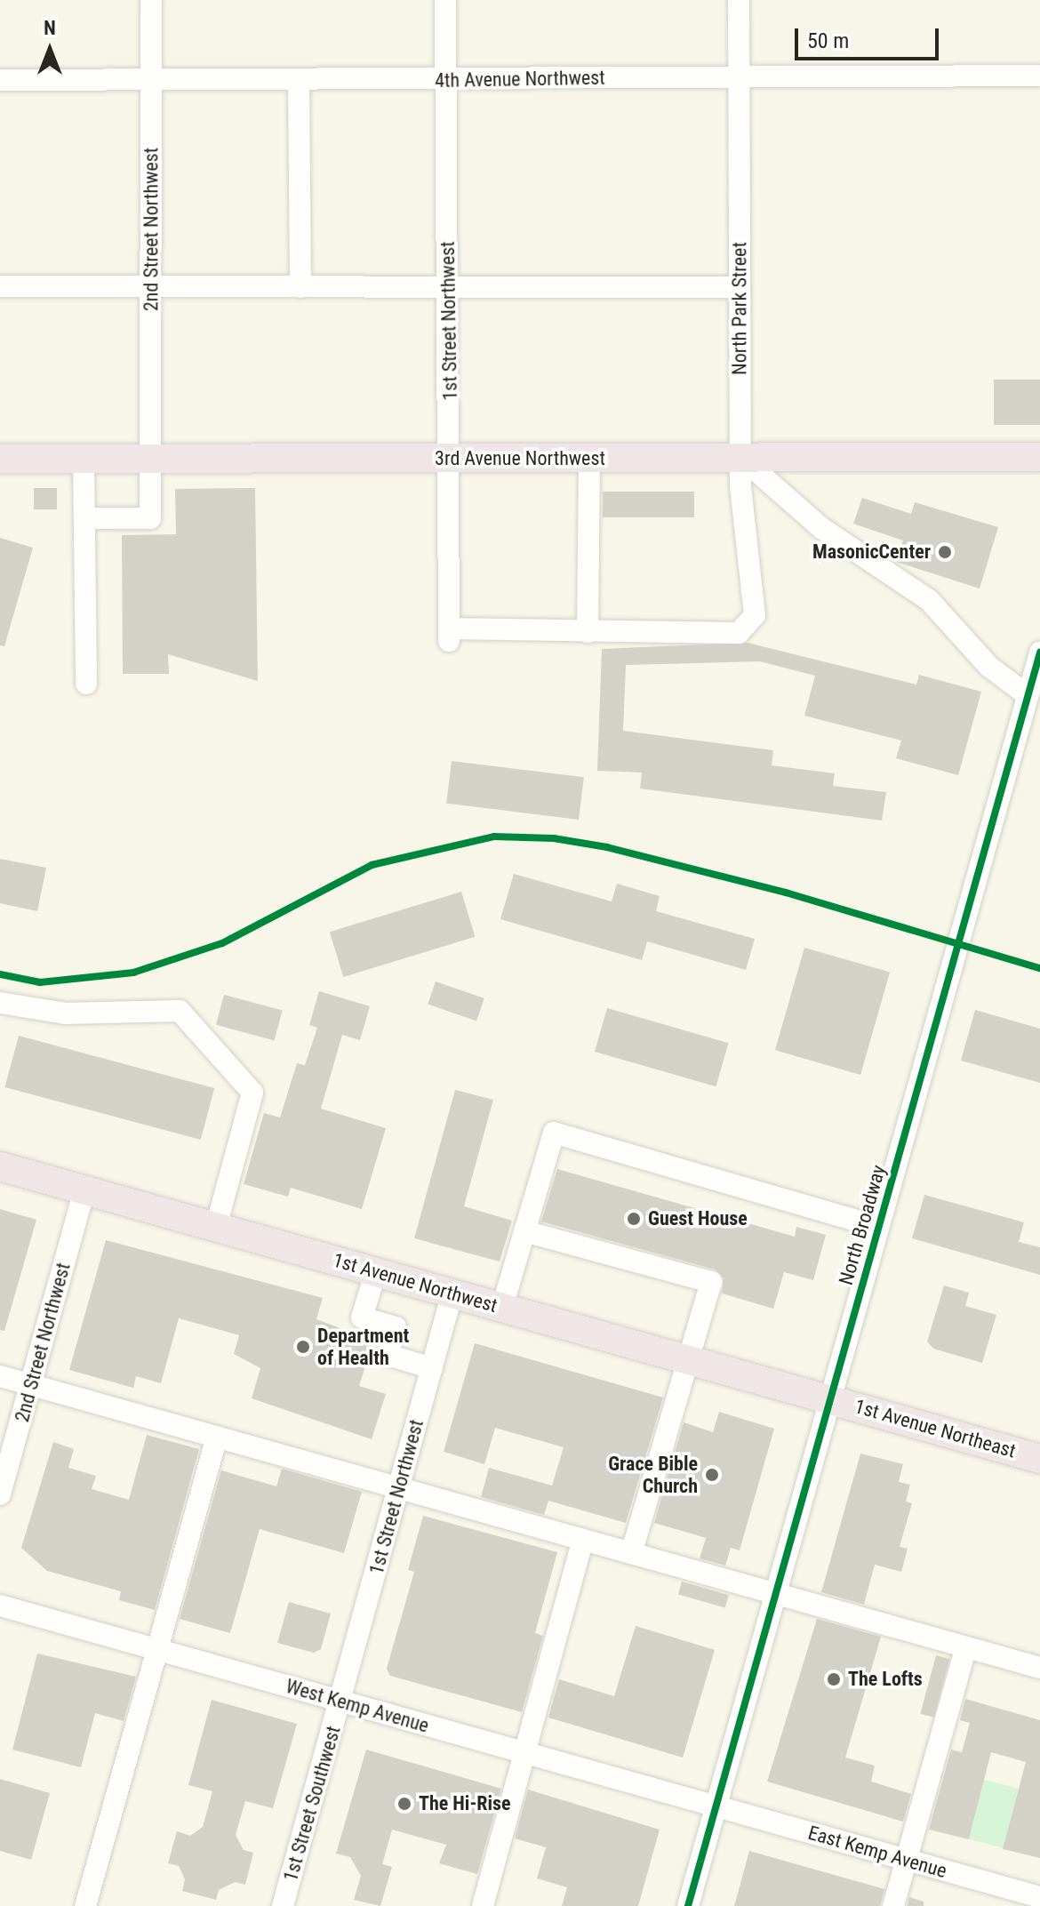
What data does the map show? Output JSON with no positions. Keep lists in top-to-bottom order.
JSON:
{
  "streets": {
    "main road": ["3rd Avenue Northwest", "1st Avenue Northwest", "1st Avenue Northeast"],
    "street": [
      "4th Avenue Northwest",
      "2nd Street Northwest",
      "North Park Street",
      "1st Street Northwest",
      "North Broadway",
      "West Kemp Avenue",
      "1st Street Southwest",
      "East Kemp Avenue"
    ]
  },
  "crossings": [
    ["4th Avenue Northwest", "2nd Street Northwest"],
    ["4th Avenue Northwest", "North Park Street"],
    ["4th Avenue Northwest", "1st Street Northwest"],
    ["2nd Street Northwest", "3rd Avenue Northwest"],
    ["2nd Street Northwest", "1st Avenue Northwest"],
    ["North Park Street", "1st Street Northwest"],
    ["North Park Street", "3rd Avenue Northwest"],
    ["1st Street Northwest", "3rd Avenue Northwest"],
    ["1st Street Northwest", "1st Avenue Northwest"],
    ["1st Street Northwest", "West Kemp Avenue"],
    ["1st Street Northwest", "1st Street Southwest"],
    ["North Broadway", "1st Avenue Northwest"],
    ["North Broadway", "1st Avenue Northeast"],
    ["North Broadway", "West Kemp Avenue"],
    ["North Broadway", "East Kemp Avenue"],
    ["1st Avenue Northwest", "1st Avenue Northeast"],
    ["West Kemp Avenue", "1st Street Southwest"],
    ["West Kemp Avenue", "East Kemp Avenue"]
  ],
  "places": [
    "MasonicCenter",
    "Guest House",
    "Department of Health",
    "Grace Bible Church",
    "The Lofts",
    "The Hi-Rise"
  ],
  "scale_bar": "50 m",
  "north": "top"
}
